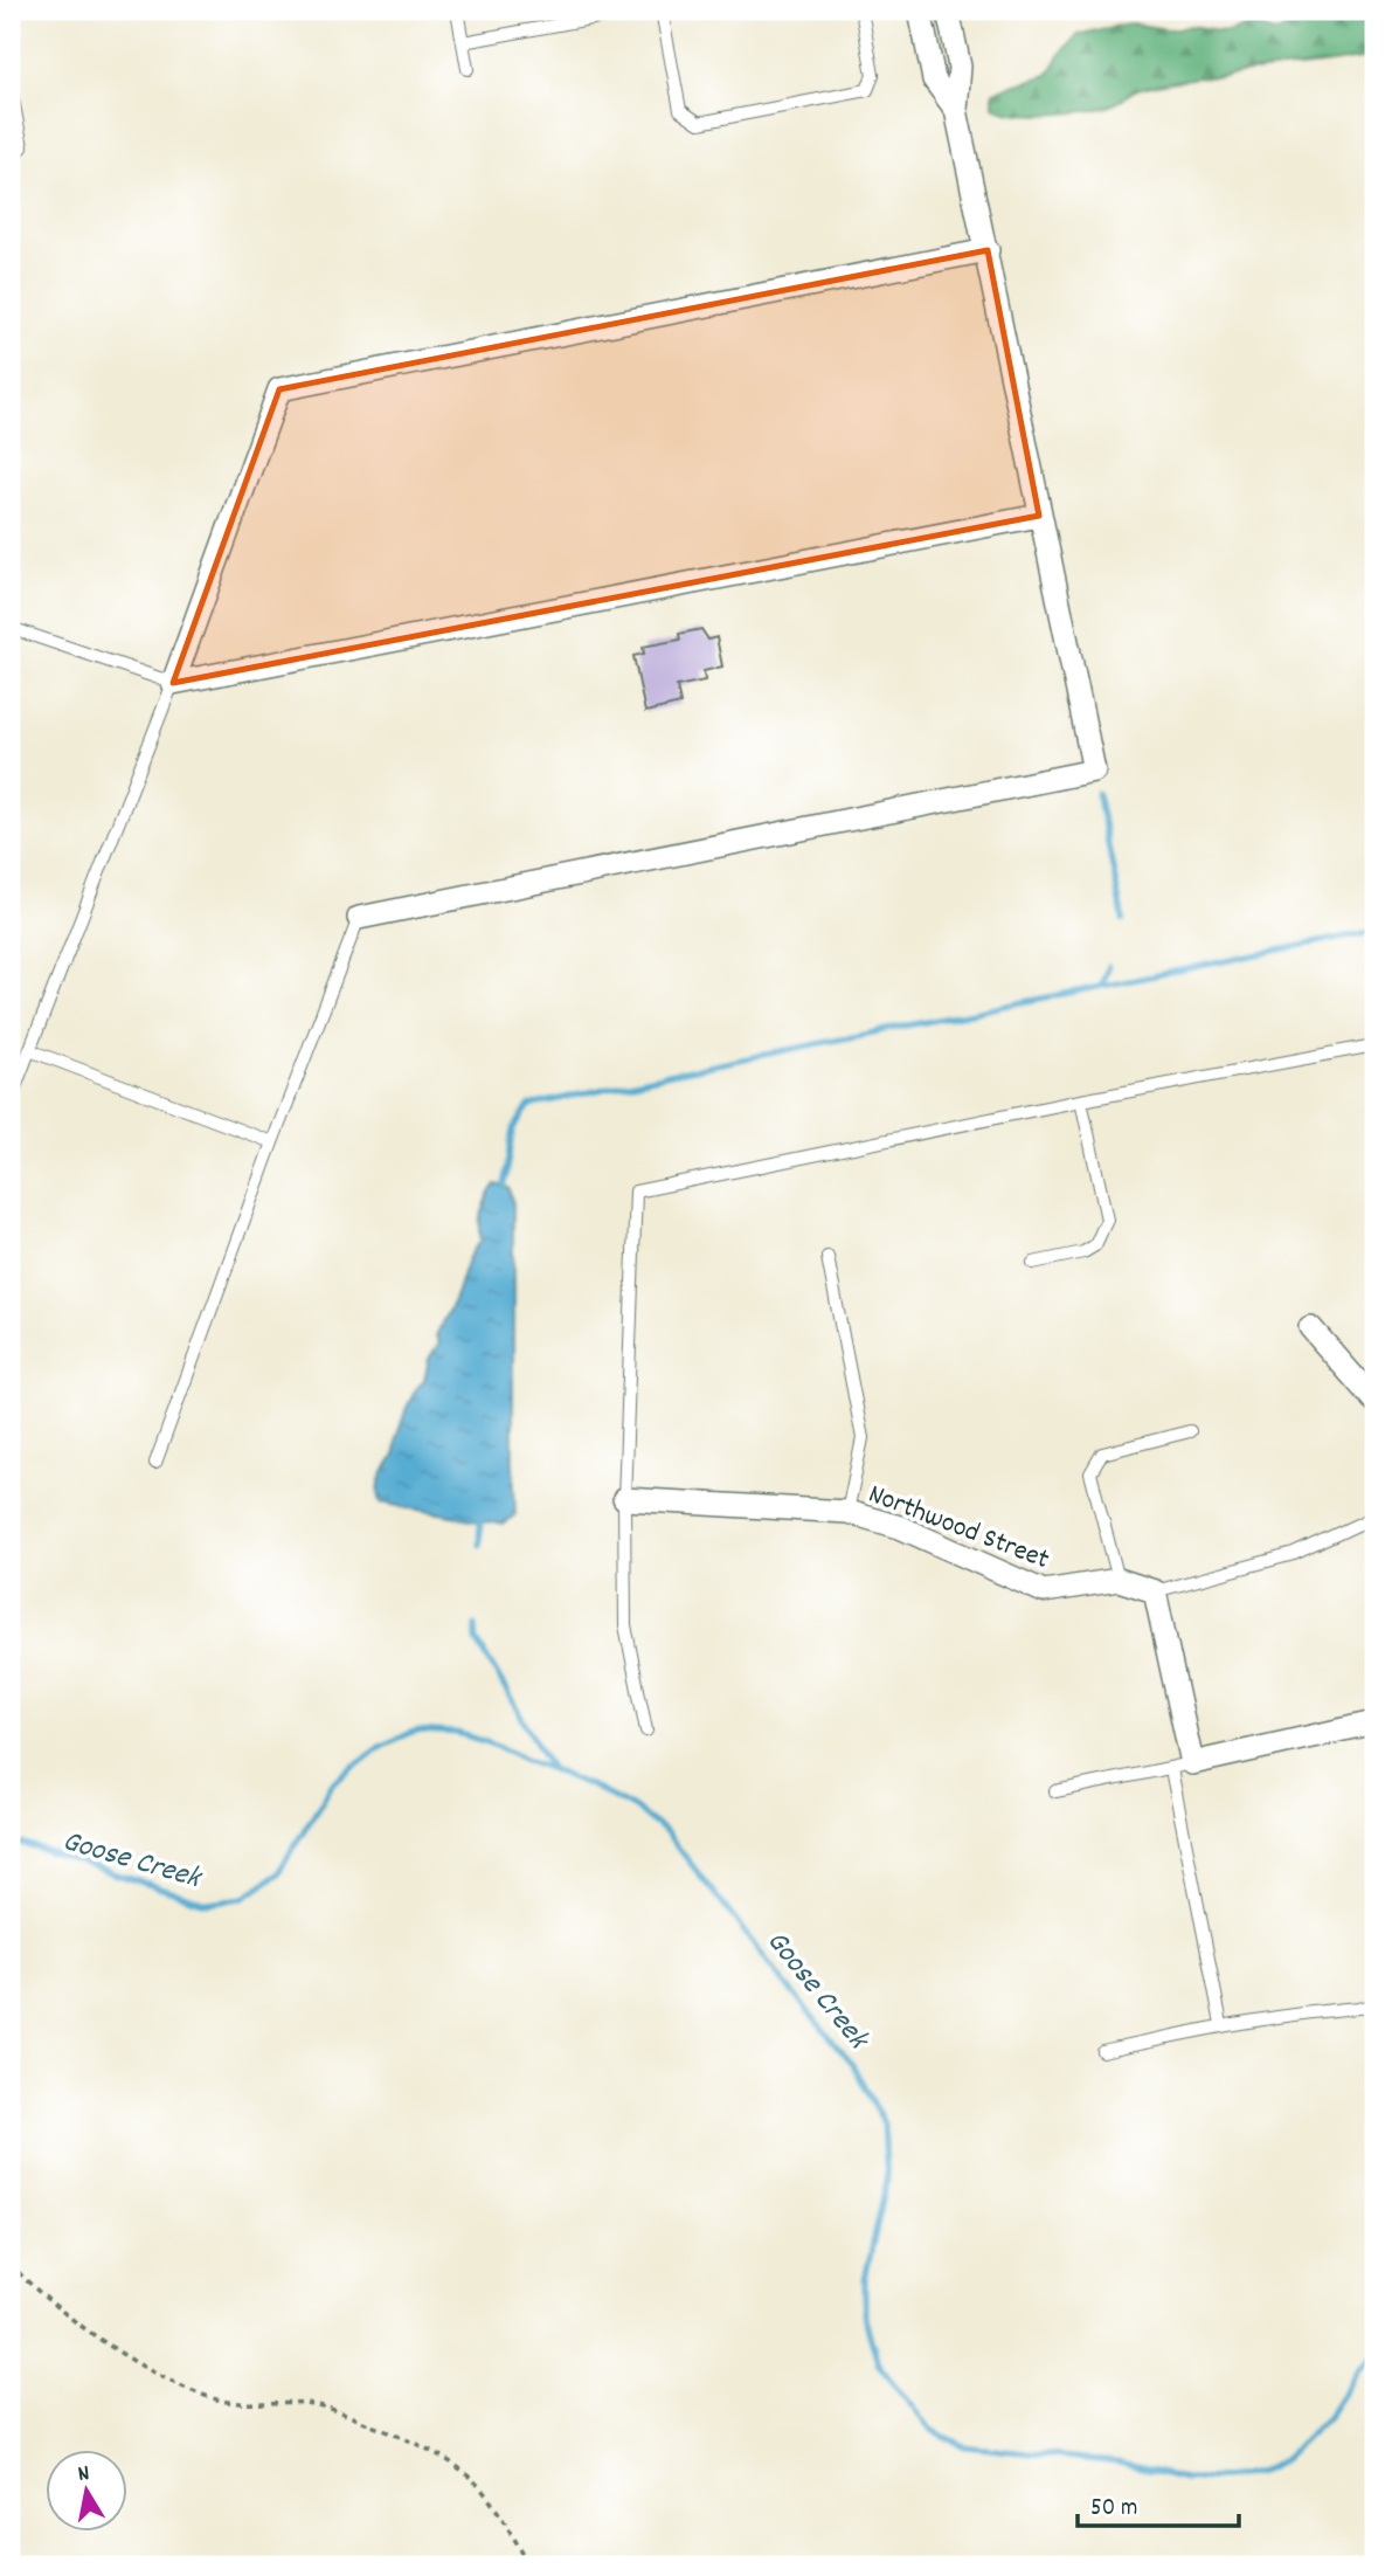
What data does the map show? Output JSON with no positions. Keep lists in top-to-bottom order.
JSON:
{
  "streets": {
    "street": ["Northwood Street"]
  },
  "water": ["Goose Creek"],
  "scale_bar": "50 m",
  "north": "top"
}
